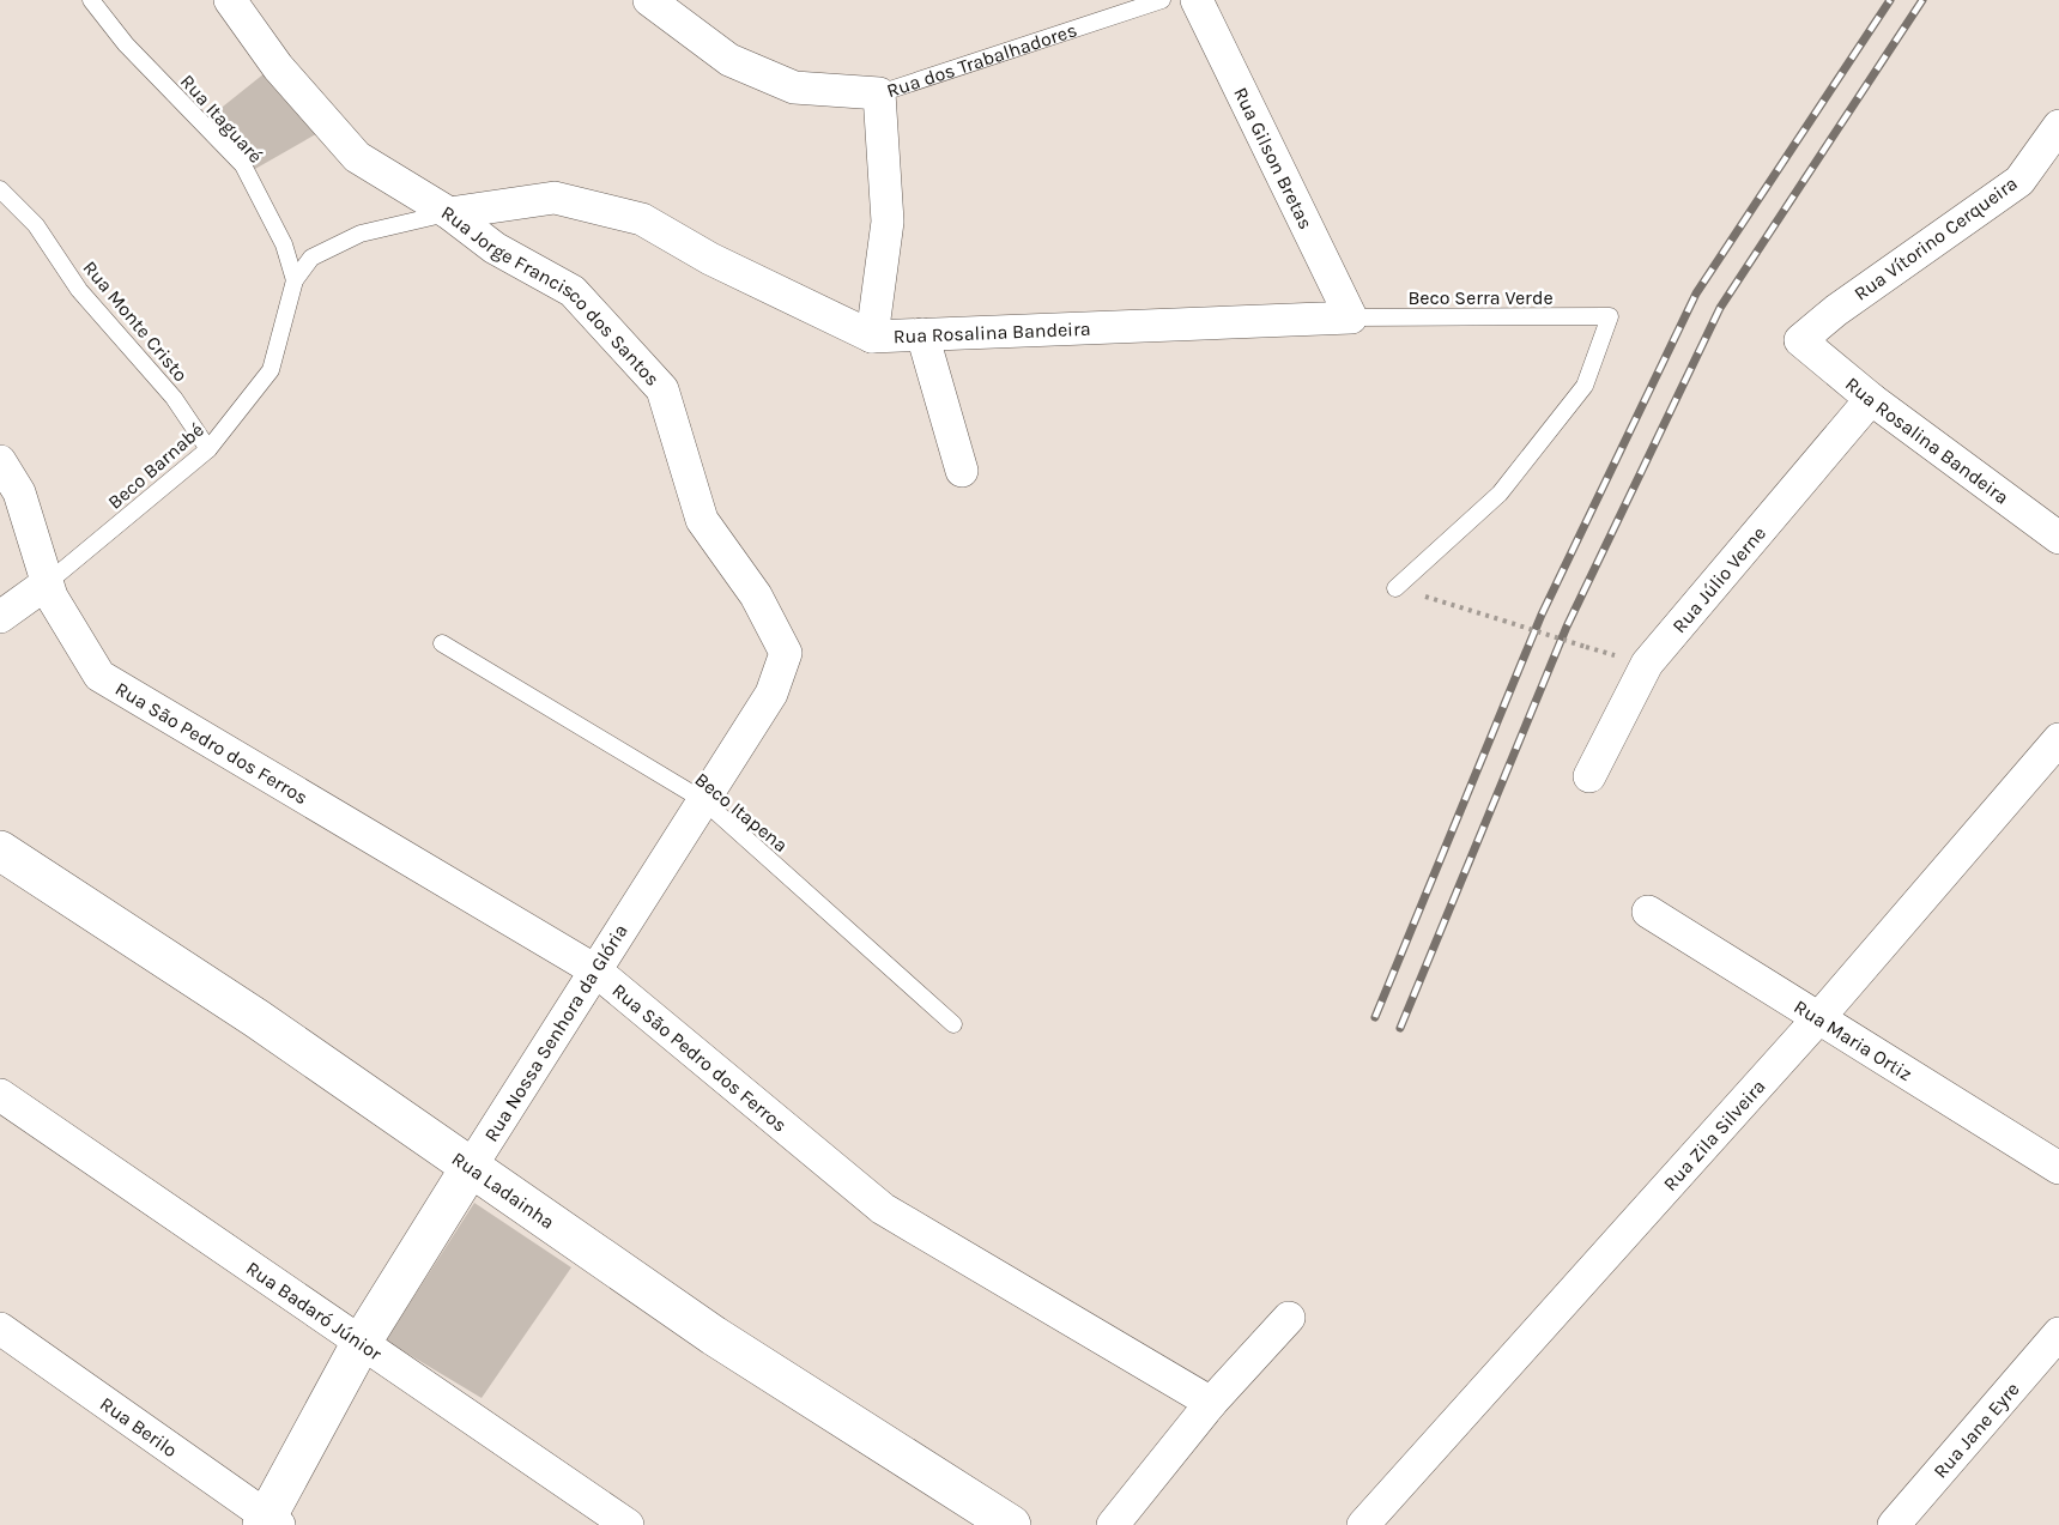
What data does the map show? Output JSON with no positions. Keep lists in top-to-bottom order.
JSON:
{
  "streets": {
    "street": [
      "Rua dos Trabalhadores",
      "Rua Gilson Bretas",
      "Rua Vítorino Cerqueira",
      "Rua Jorge Francisco dos Santos",
      "Rua Rosalina Bandeira",
      "Rua Júlio Verne",
      "Rua São Pedro dos Ferros",
      "Rua Nossa Senhora da Glória",
      "Rua Maria Ortiz",
      "Rua Zila Silveira",
      "Rua Ladainha",
      "Rua Badaró Júnior",
      "Rua Berilo",
      "Rua Jane Eyre"
    ],
    "lane": [
      "Rua Itaguaré",
      "Beco Serra Verde",
      "Rua Monte Cristo",
      "Beco Barnabé",
      "Beco Itapena"
    ]
  },
  "crossings": [
    ["Rua Itaguaré", "Beco Barnabé"],
    ["Rua Gilson Bretas", "Beco Serra Verde"],
    ["Rua Gilson Bretas", "Rua Rosalina Bandeira"],
    ["Rua Vítorino Cerqueira", "Rua Rosalina Bandeira"],
    ["Rua Jorge Francisco dos Santos", "Rua Rosalina Bandeira"],
    ["Rua Jorge Francisco dos Santos", "Beco Barnabé"],
    ["Rua Jorge Francisco dos Santos", "Rua Nossa Senhora da Glória"],
    ["Beco Serra Verde", "Rua Rosalina Bandeira"],
    ["Rua Monte Cristo", "Beco Barnabé"],
    ["Rua Rosalina Bandeira", "Beco Barnabé"],
    ["Rua Rosalina Bandeira", "Rua Júlio Verne"],
    ["Beco Barnabé", "Rua São Pedro dos Ferros"],
    ["Rua São Pedro dos Ferros", "Rua Nossa Senhora da Glória"],
    ["Beco Itapena", "Rua Nossa Senhora da Glória"],
    ["Rua Nossa Senhora da Glória", "Rua Ladainha"],
    ["Rua Nossa Senhora da Glória", "Rua Badaró Júnior"],
    ["Rua Nossa Senhora da Glória", "Rua Berilo"],
    ["Rua Maria Ortiz", "Rua Zila Silveira"]
  ]
}
